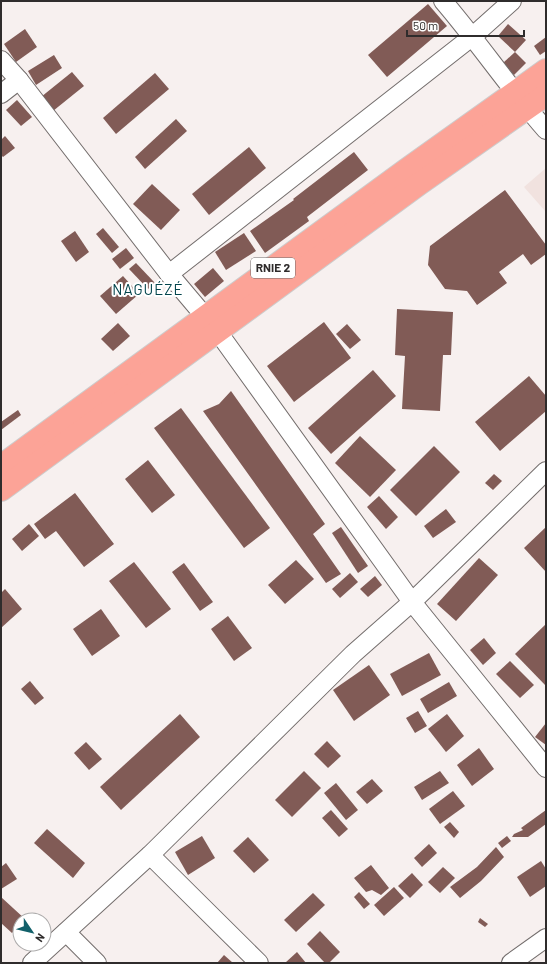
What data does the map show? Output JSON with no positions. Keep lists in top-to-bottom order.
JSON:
{
  "streets": {
    "highway": ["RNIE 2"]
  },
  "districts": ["NAGUÉZÉ"],
  "scale_bar": "50 m",
  "north": "bottom right"
}
